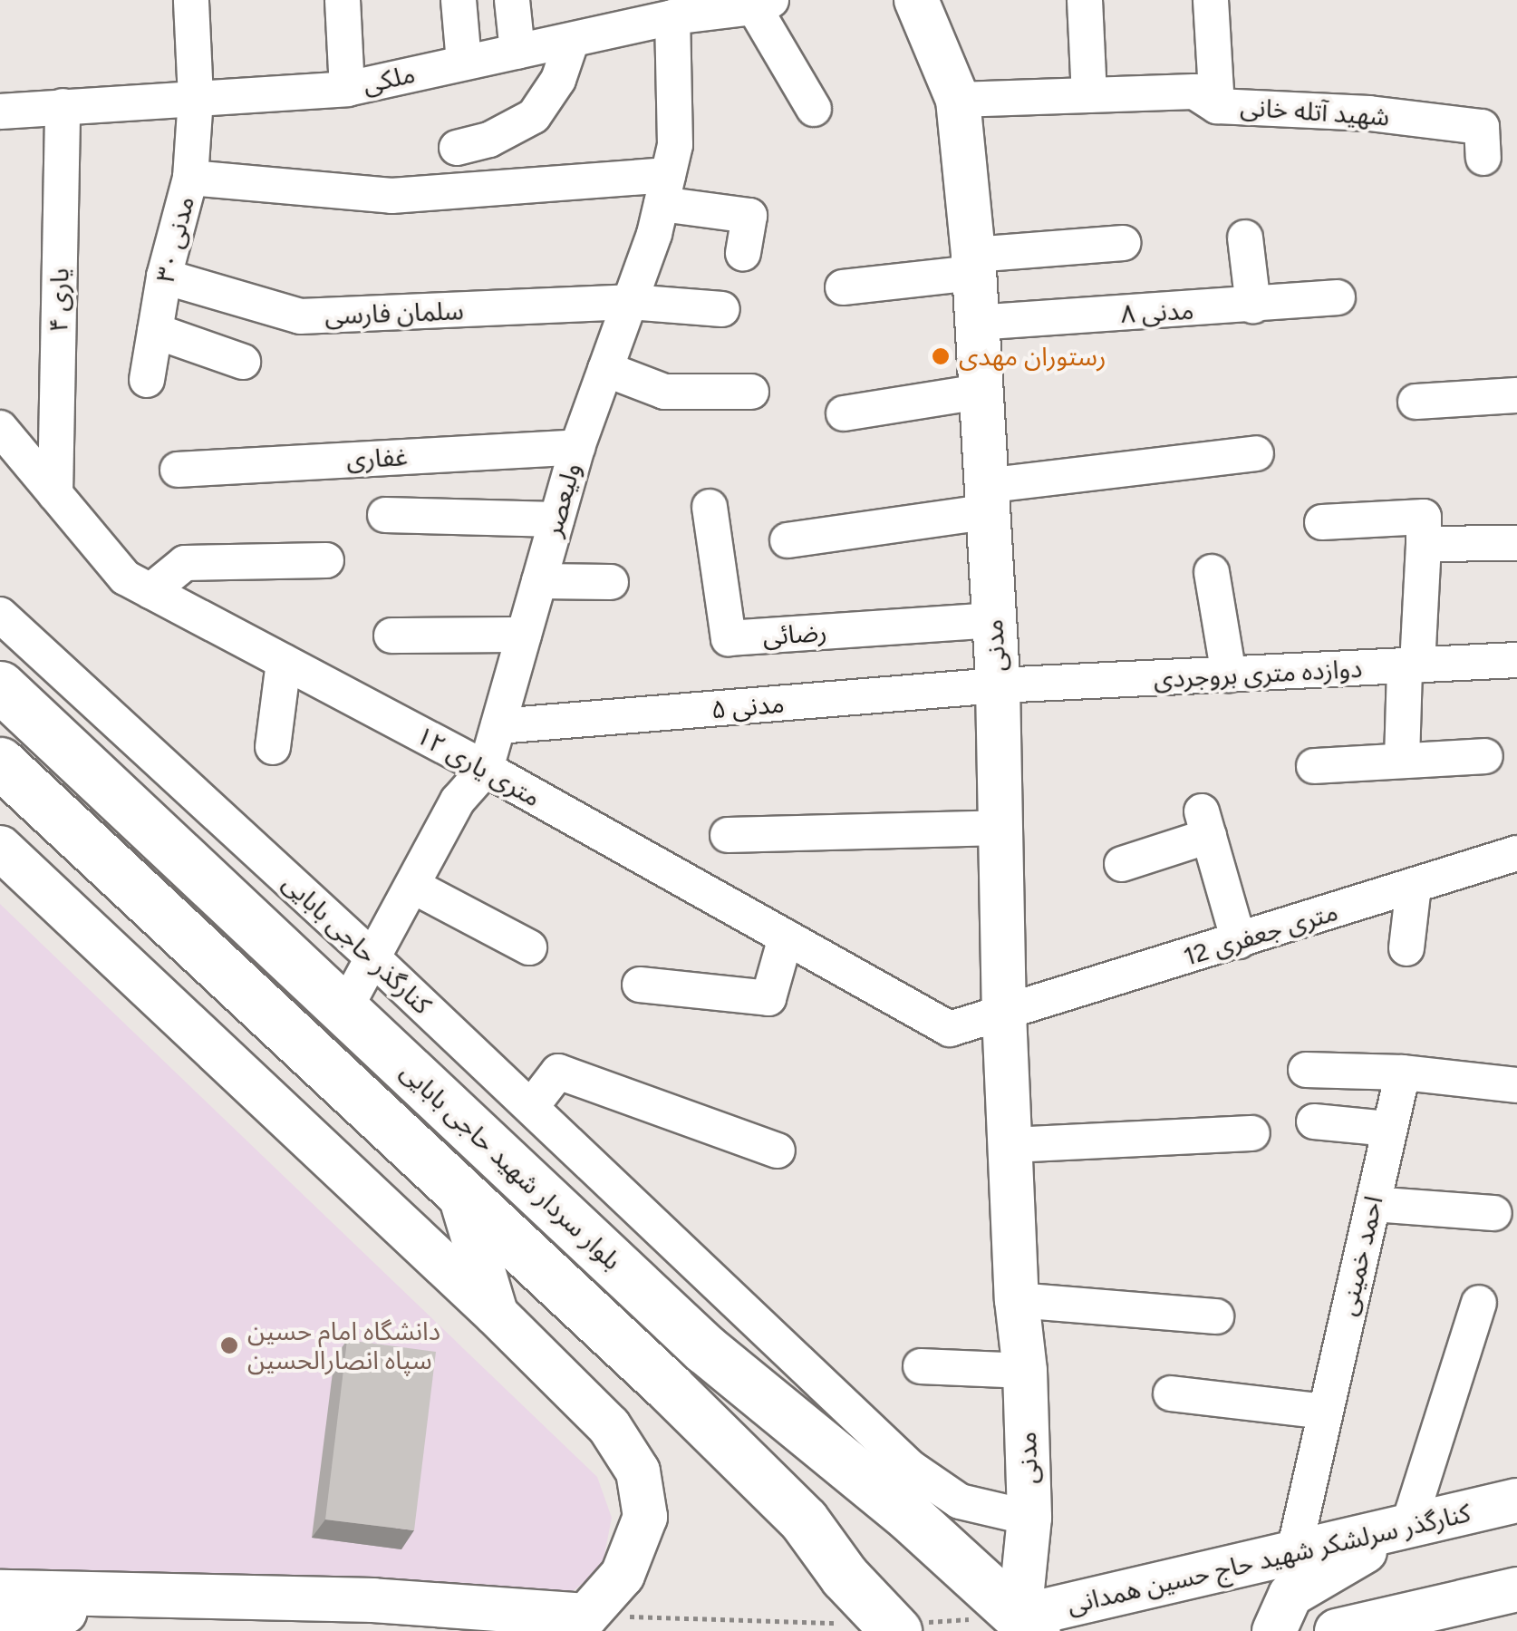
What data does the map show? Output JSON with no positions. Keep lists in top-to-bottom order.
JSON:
{
  "streets": {
    "highway": ["بلوار سردار شهید حاجی بابایی"],
    "main road": ["مدنی", "کنارگذر سرلشکر شهید حاج حسین همدانی"],
    "street": [
      "ملکی",
      "شهید آتله خانی",
      "مدنی ۳۰",
      "یاری ۴",
      "مدنی ۸",
      "سلمان فارسی",
      "غفاری",
      "ولیعصر",
      "رضائی",
      "دوازده متری بروجردی",
      "مدنی ۵",
      "۱۲ متری یاری",
      "12 متری جعفری",
      "کنارگذر حاجی بابایی",
      "احمد خمینی"
    ]
  },
  "crossings": [
    ["ملکی", "مدنی ۳۰"],
    ["ملکی", "یاری ۴"],
    ["ملکی", "ولیعصر"],
    ["شهید آتله خانی", "مدنی"],
    ["مدنی ۳۰", "سلمان فارسی"],
    ["یاری ۴", "۱۲ متری یاری"],
    ["مدنی ۸", "مدنی"],
    ["سلمان فارسی", "ولیعصر"],
    ["غفاری", "ولیعصر"],
    ["ولیعصر", "مدنی ۵"],
    ["ولیعصر", "۱۲ متری یاری"],
    ["ولیعصر", "کنارگذر حاجی بابایی"],
    ["ولیعصر", "بلوار سردار شهید حاجی بابایی"],
    ["رضائی", "مدنی"],
    ["مدنی", "دوازده متری بروجردی"],
    ["مدنی", "مدنی ۵"],
    ["مدنی", "۱۲ متری یاری"],
    ["مدنی", "12 متری جعفری"],
    ["مدنی", "کنارگذر حاجی بابایی"],
    ["مدنی", "بلوار سردار شهید حاجی بابایی"],
    ["مدنی", "کنارگذر سرلشکر شهید حاج حسین همدانی"],
    ["دوازده متری بروجردی", "مدنی ۵"],
    ["۱۲ متری یاری", "12 متری جعفری"],
    ["بلوار سردار شهید حاجی بابایی", "کنارگذر سرلشکر شهید حاج حسین همدانی"],
    ["احمد خمینی", "کنارگذر سرلشکر شهید حاج حسین همدانی"]
  ],
  "places": ["رستوران مهدی", "دانشگاه امام حسین سپاه انصارالحسین"]
}
